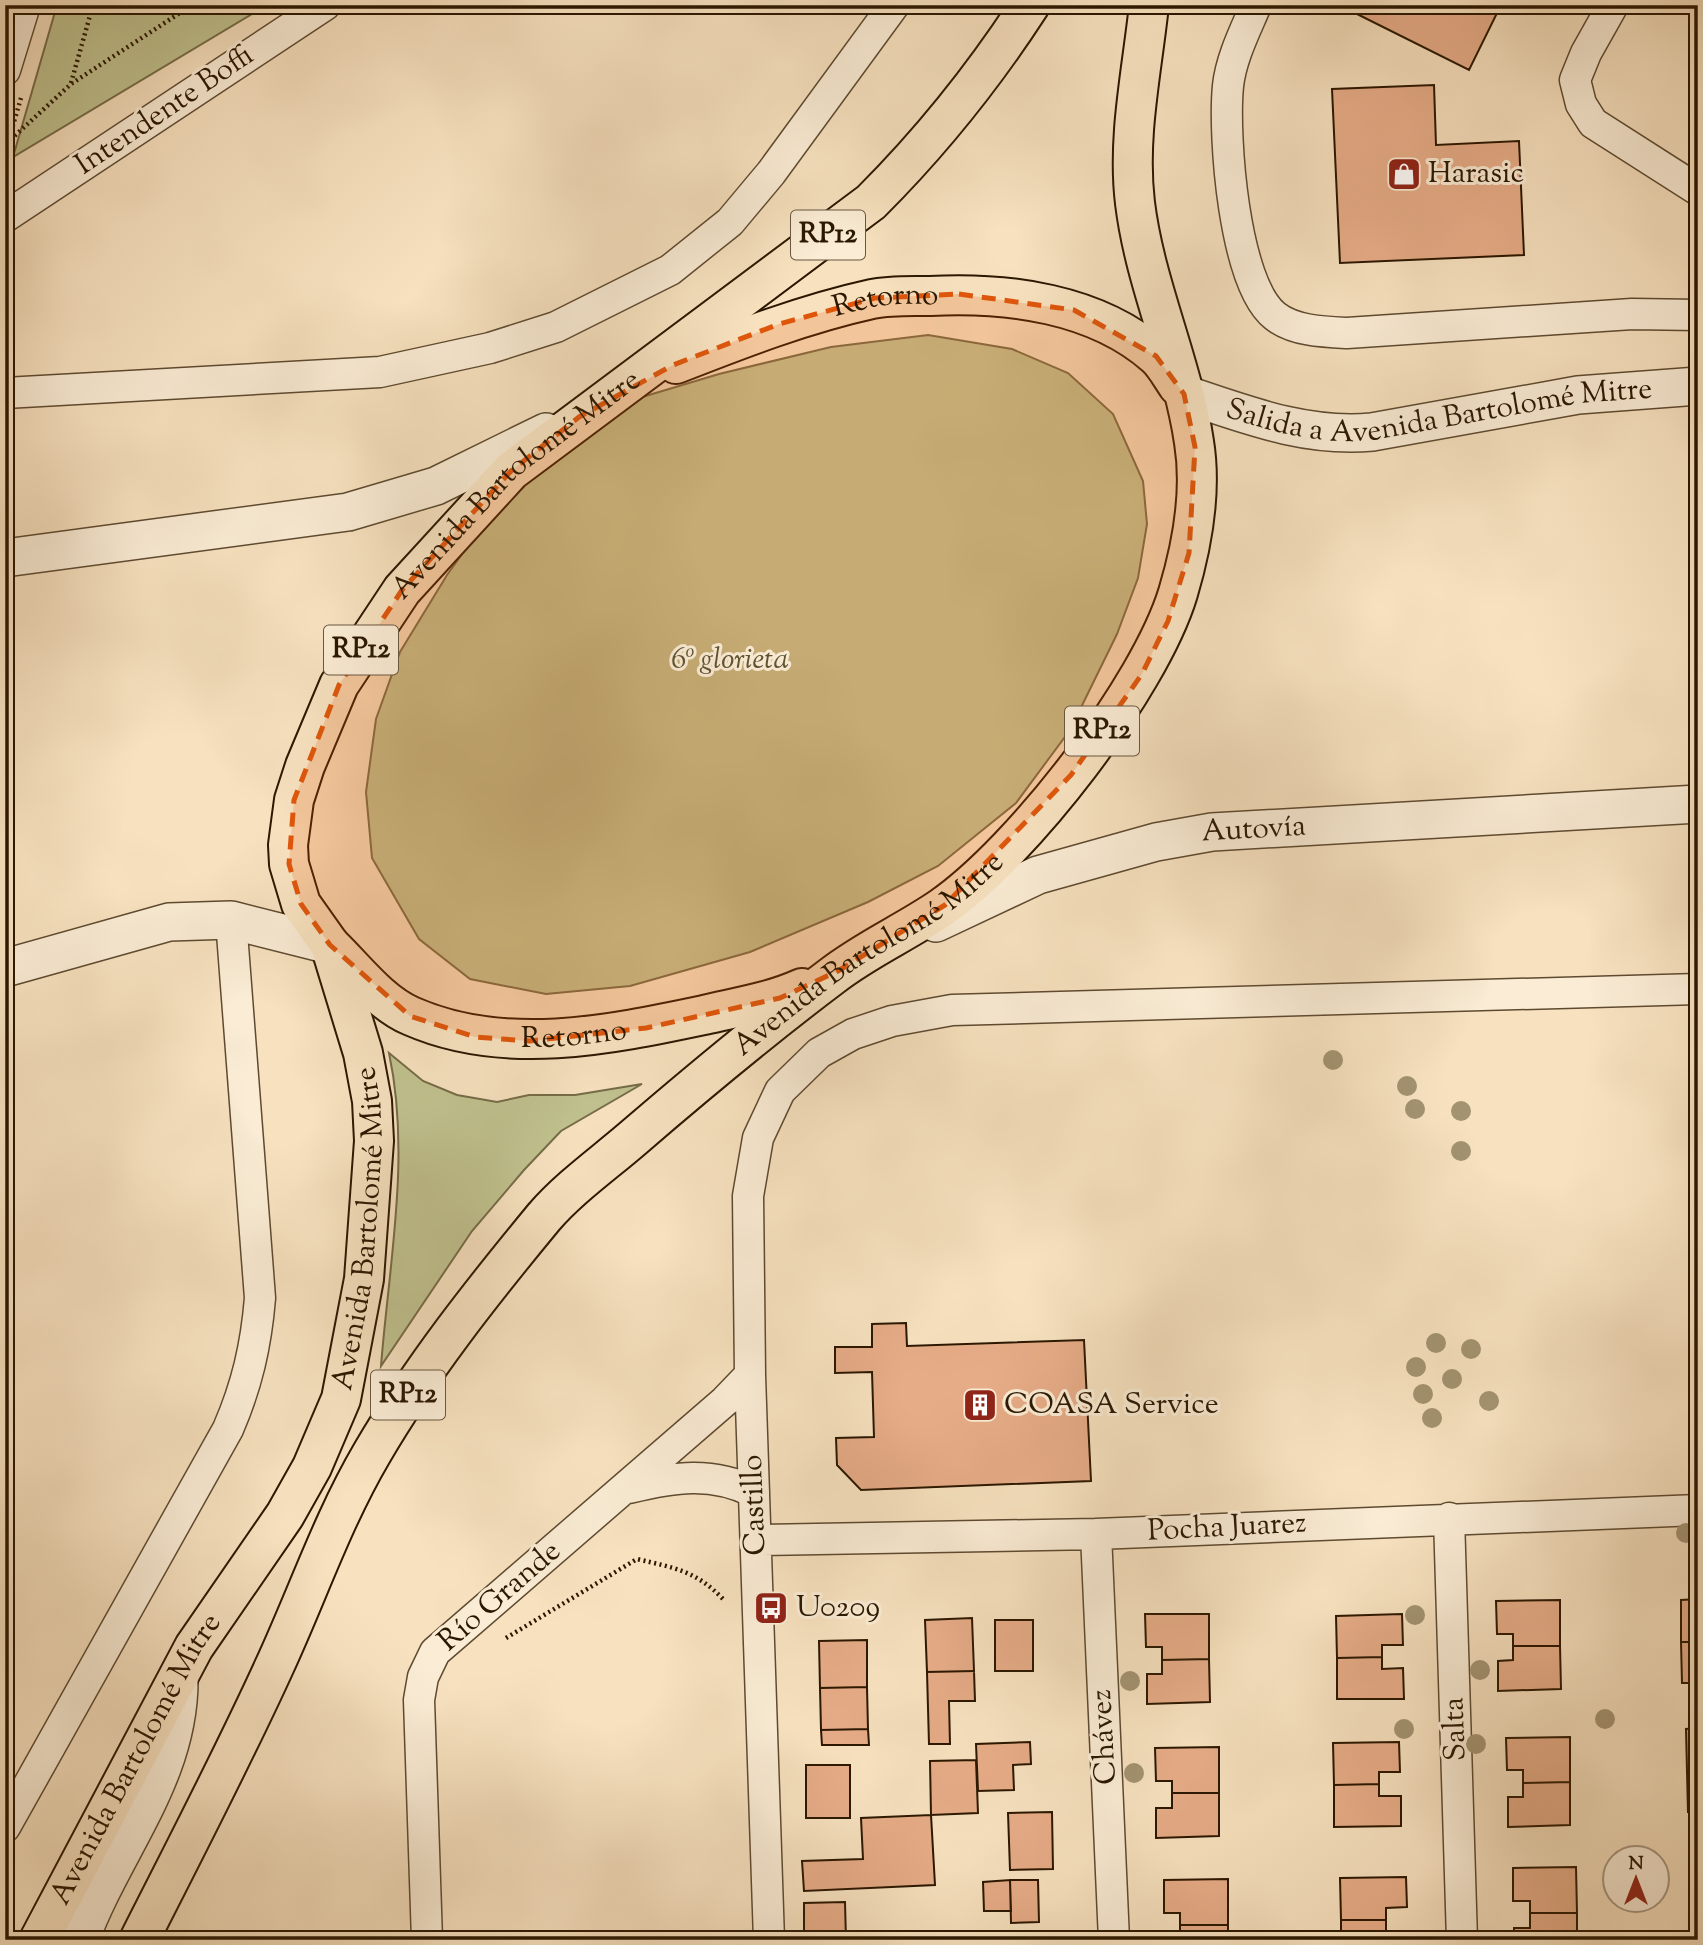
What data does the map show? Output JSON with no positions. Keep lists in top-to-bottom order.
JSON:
{
  "streets": {
    "main road": ["RP12", "Retorno", "Avenida Bartolomé Mitre"],
    "street": [
      "Intendente Boffi",
      "Salida a Avenida Bartolomé Mitre",
      "Autovía",
      "Castillo",
      "Pocha Juarez",
      "Río Grande",
      "Salta",
      "Chávez"
    ]
  },
  "crossings": [
    ["Retorno", "Salida a Avenida Bartolomé Mitre"],
    ["Retorno", "Avenida Bartolomé Mitre"],
    ["Retorno", "Autovía"],
    ["Salida a Avenida Bartolomé Mitre", "Avenida Bartolomé Mitre"],
    ["Avenida Bartolomé Mitre", "Autovía"],
    ["Castillo", "Pocha Juarez"],
    ["Castillo", "Río Grande"],
    ["Pocha Juarez", "Salta"],
    ["Pocha Juarez", "Chávez"]
  ],
  "parks": ["6º glorieta"],
  "places": {
    "shop": ["Harasic"],
    "building": ["COASA Service"],
    "bus stop": ["U0209"]
  },
  "north": "top"
}
